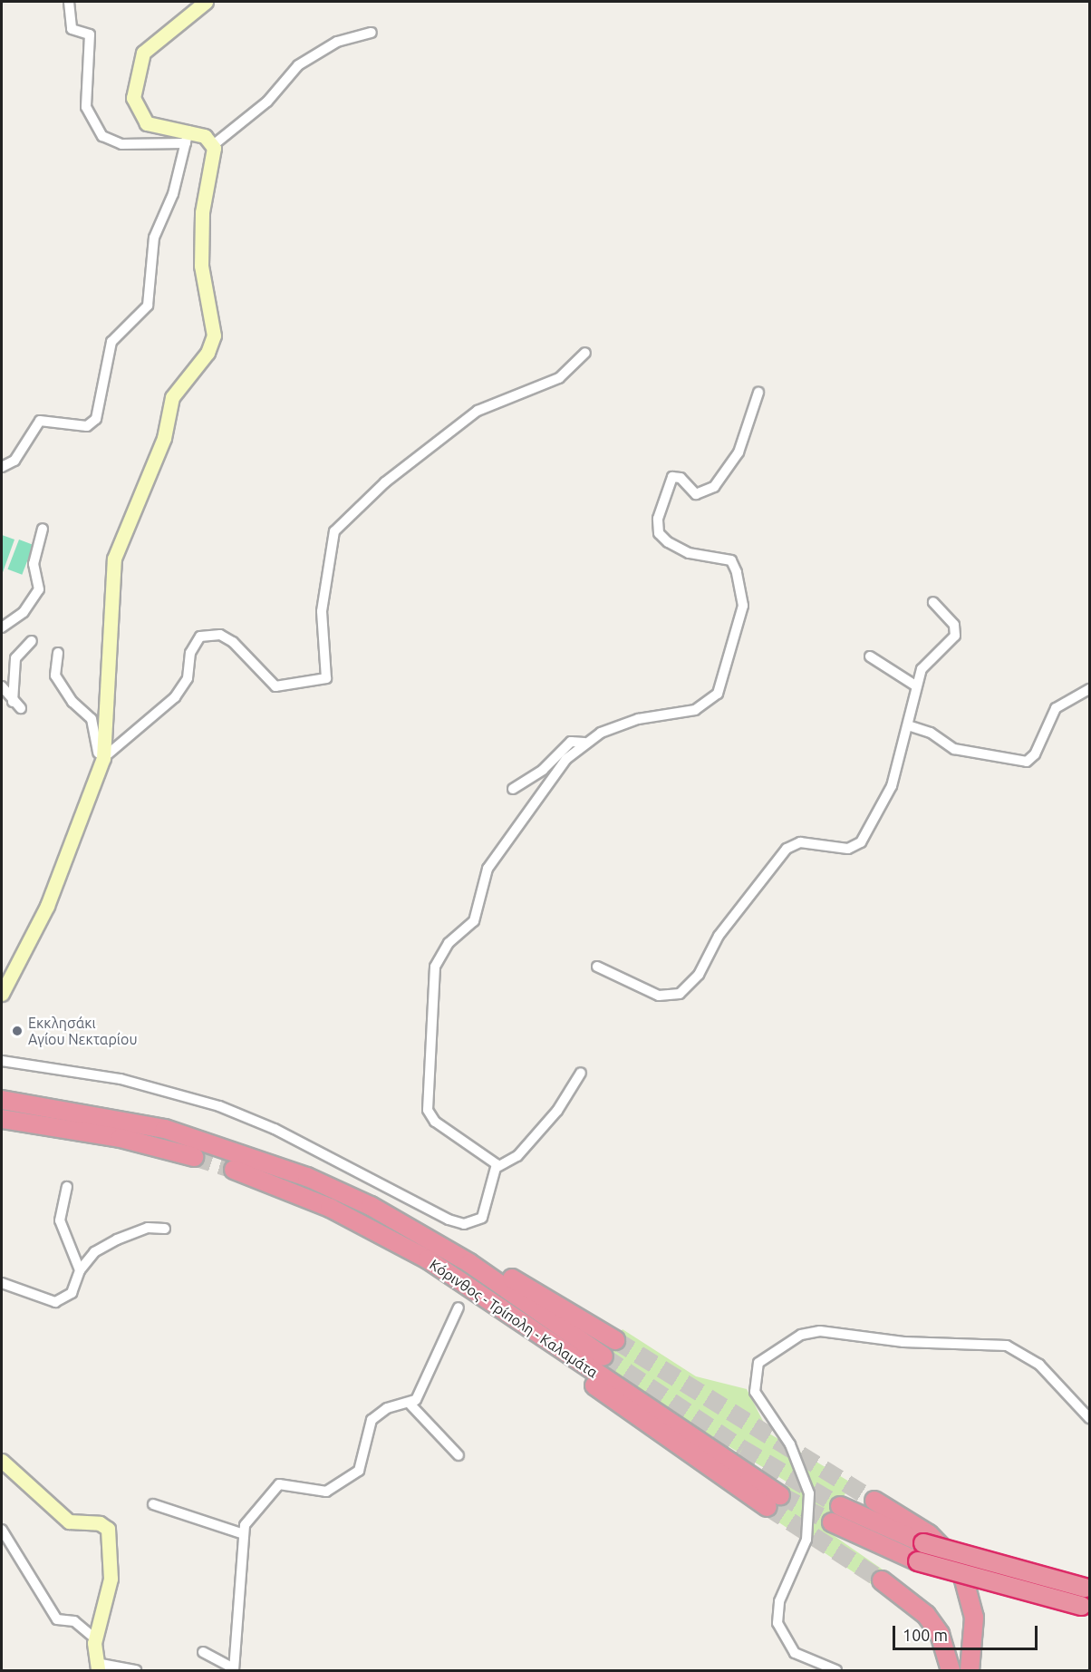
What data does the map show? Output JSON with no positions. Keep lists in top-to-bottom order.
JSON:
{
  "streets": {
    "highway": ["Κόρινθος - Τρίπολη - Καλαμάτα"]
  },
  "places": ["Εκκλησάκι Αγίου Νεκταρίου"],
  "scale_bar": "100 m"
}
